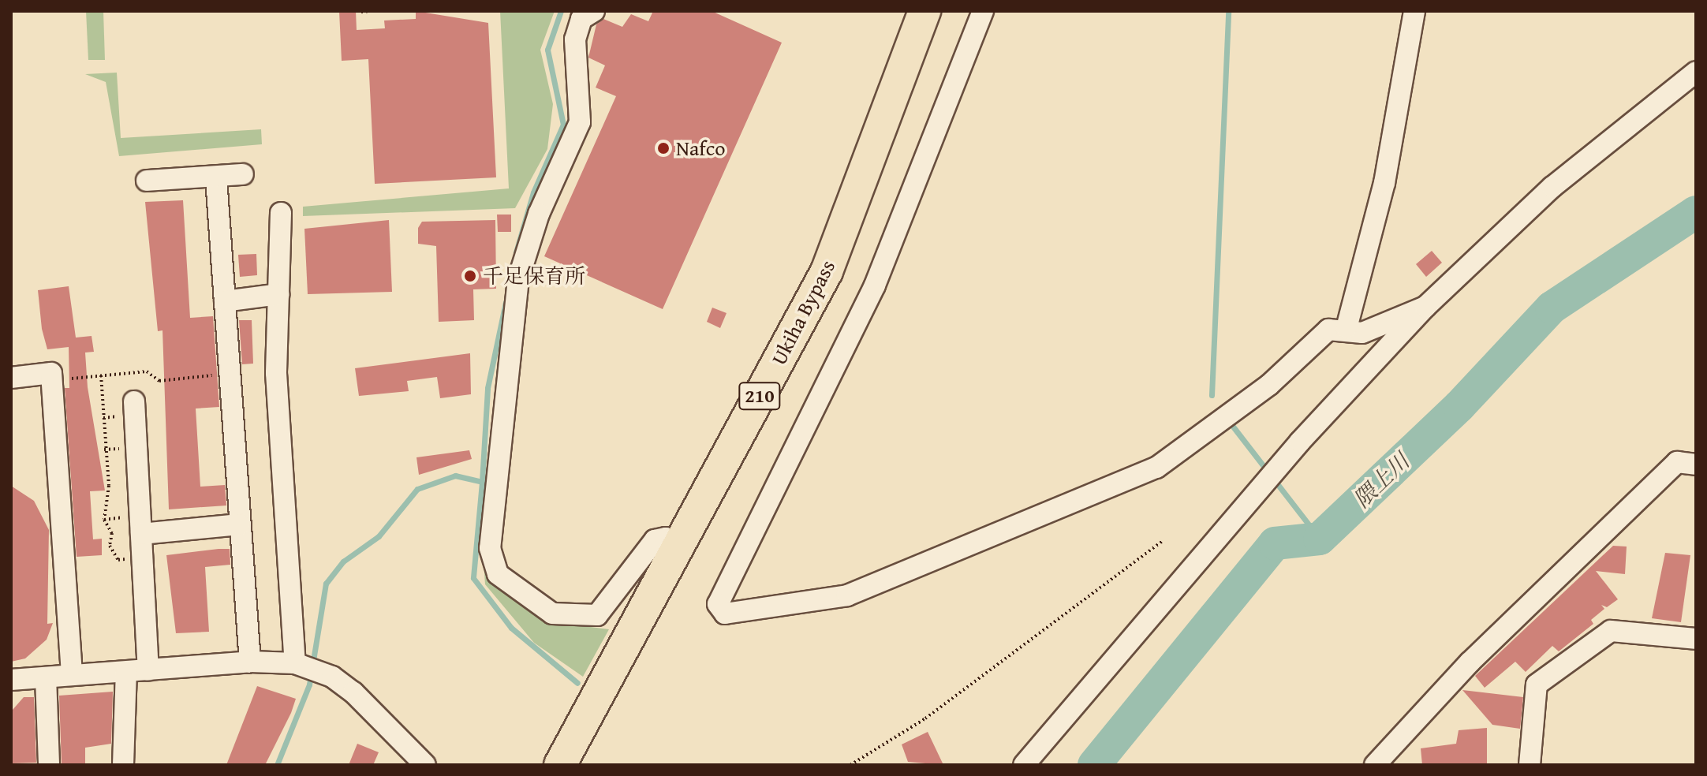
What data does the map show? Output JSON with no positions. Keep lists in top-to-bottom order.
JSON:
{
  "streets": {
    "highway": ["Ukiha Bypass", "210"]
  },
  "water": ["隈上川"],
  "places": ["Nafco", "千足保育所"]
}
